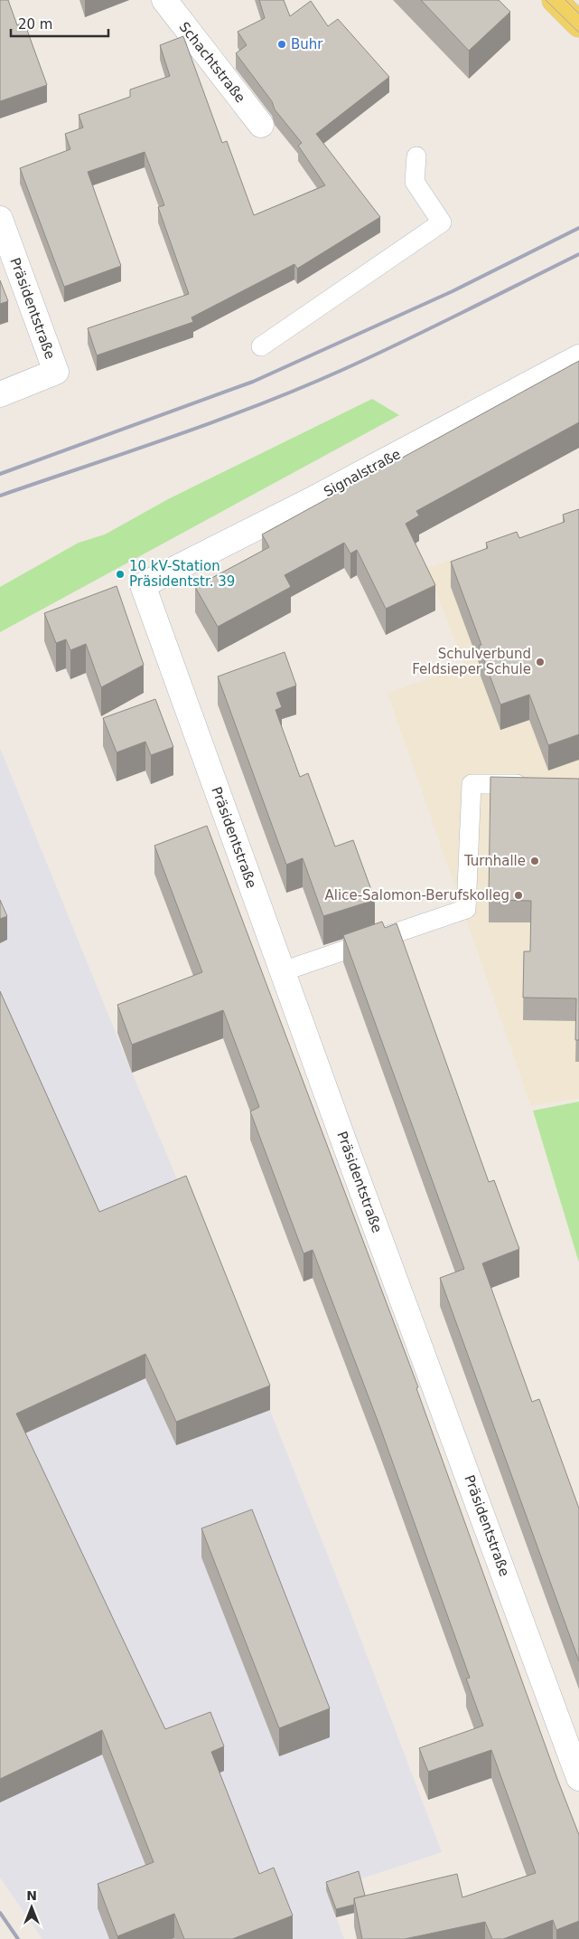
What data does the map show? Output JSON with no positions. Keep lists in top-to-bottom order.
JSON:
{
  "streets": {
    "street": ["Schachtstraße", "Präsidentstraße", "Signalstraße"]
  },
  "crossings": [
    ["Präsidentstraße", "Signalstraße"]
  ],
  "places": [
    "Buhr",
    "10 kV-Station Präsidentstr. 39",
    "Schulverbund Feldsieper Schule",
    "Turnhalle",
    "Alice-Salomon-Berufskolleg"
  ],
  "scale_bar": "20 m",
  "north": "top"
}
